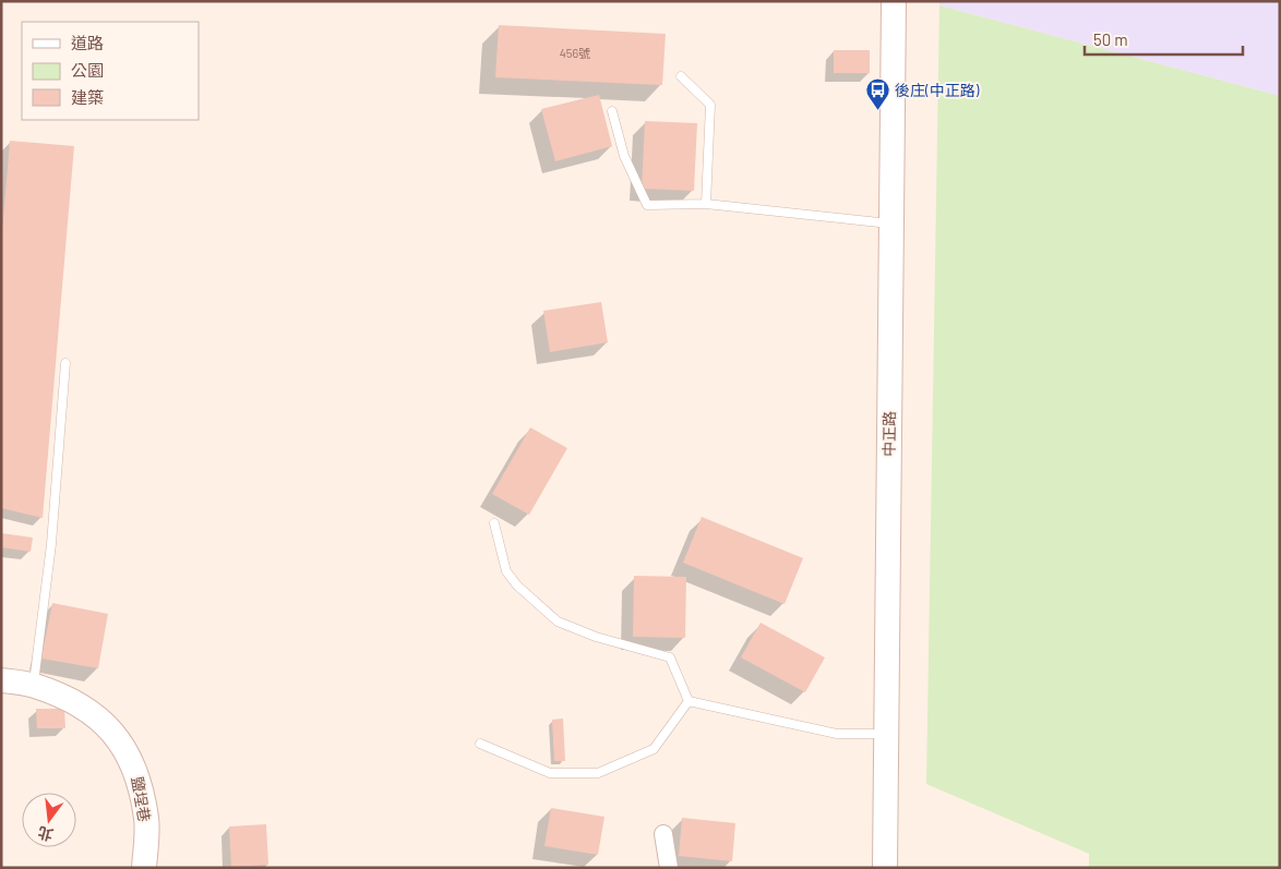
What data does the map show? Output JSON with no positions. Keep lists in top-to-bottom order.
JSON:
{
  "streets": {
    "main road": ["中正路", "鹽埕巷"]
  },
  "places": {
    "bus stop": ["後庄(中正路)"]
  },
  "house_numbers": ["456號"],
  "legend": ["道路", "公園", "建築"],
  "scale_bar": "50 m",
  "north": "bottom"
}
